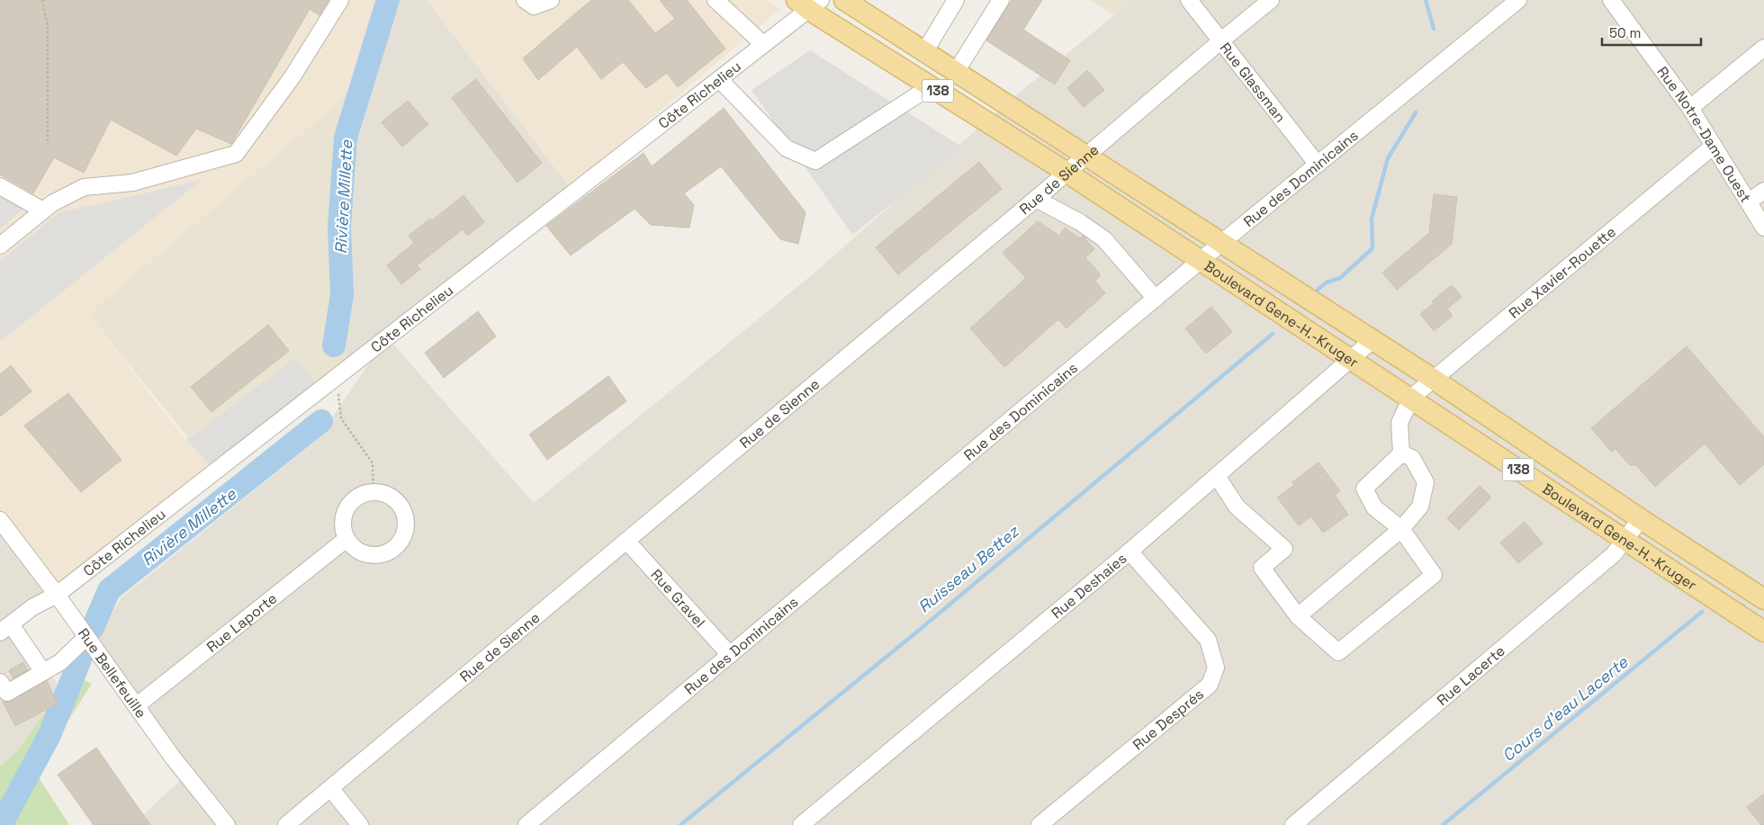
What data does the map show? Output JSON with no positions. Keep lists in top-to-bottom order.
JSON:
{
  "streets": {
    "main road": ["138", "Boulevard Gene-H.-Kruger"],
    "street": [
      "Rue Glassman",
      "Côte Richelieu",
      "Rue Notre-Dame Ouest",
      "Rue des Dominicains",
      "Rue de Sienne",
      "Rue Xavier-Rouette",
      "Rue Deshaies",
      "Rue Gravel",
      "Rue Laporte",
      "Rue Bellefeuille",
      "Rue Lacerte",
      "Rue Després"
    ]
  },
  "crossings": [
    ["Rue Glassman", "Rue des Dominicains"],
    ["Rue Glassman", "Rue de Sienne"],
    ["Côte Richelieu", "Boulevard Gene-H.-Kruger"],
    ["Côte Richelieu", "Rue Bellefeuille"],
    ["Rue Notre-Dame Ouest", "Rue Xavier-Rouette"],
    ["Rue des Dominicains", "Boulevard Gene-H.-Kruger"],
    ["Rue des Dominicains", "Rue Gravel"],
    ["Rue de Sienne", "Boulevard Gene-H.-Kruger"],
    ["Rue de Sienne", "Rue Gravel"],
    ["Rue Xavier-Rouette", "Boulevard Gene-H.-Kruger"],
    ["Boulevard Gene-H.-Kruger", "Rue Deshaies"],
    ["Boulevard Gene-H.-Kruger", "Rue Lacerte"],
    ["Rue Deshaies", "Rue Després"],
    ["Rue Laporte", "Rue Bellefeuille"]
  ],
  "water": ["Rivière Millette", "Ruisseau Bettez", "Cours d'eau Lacerte"],
  "scale_bar": "50 m"
}
